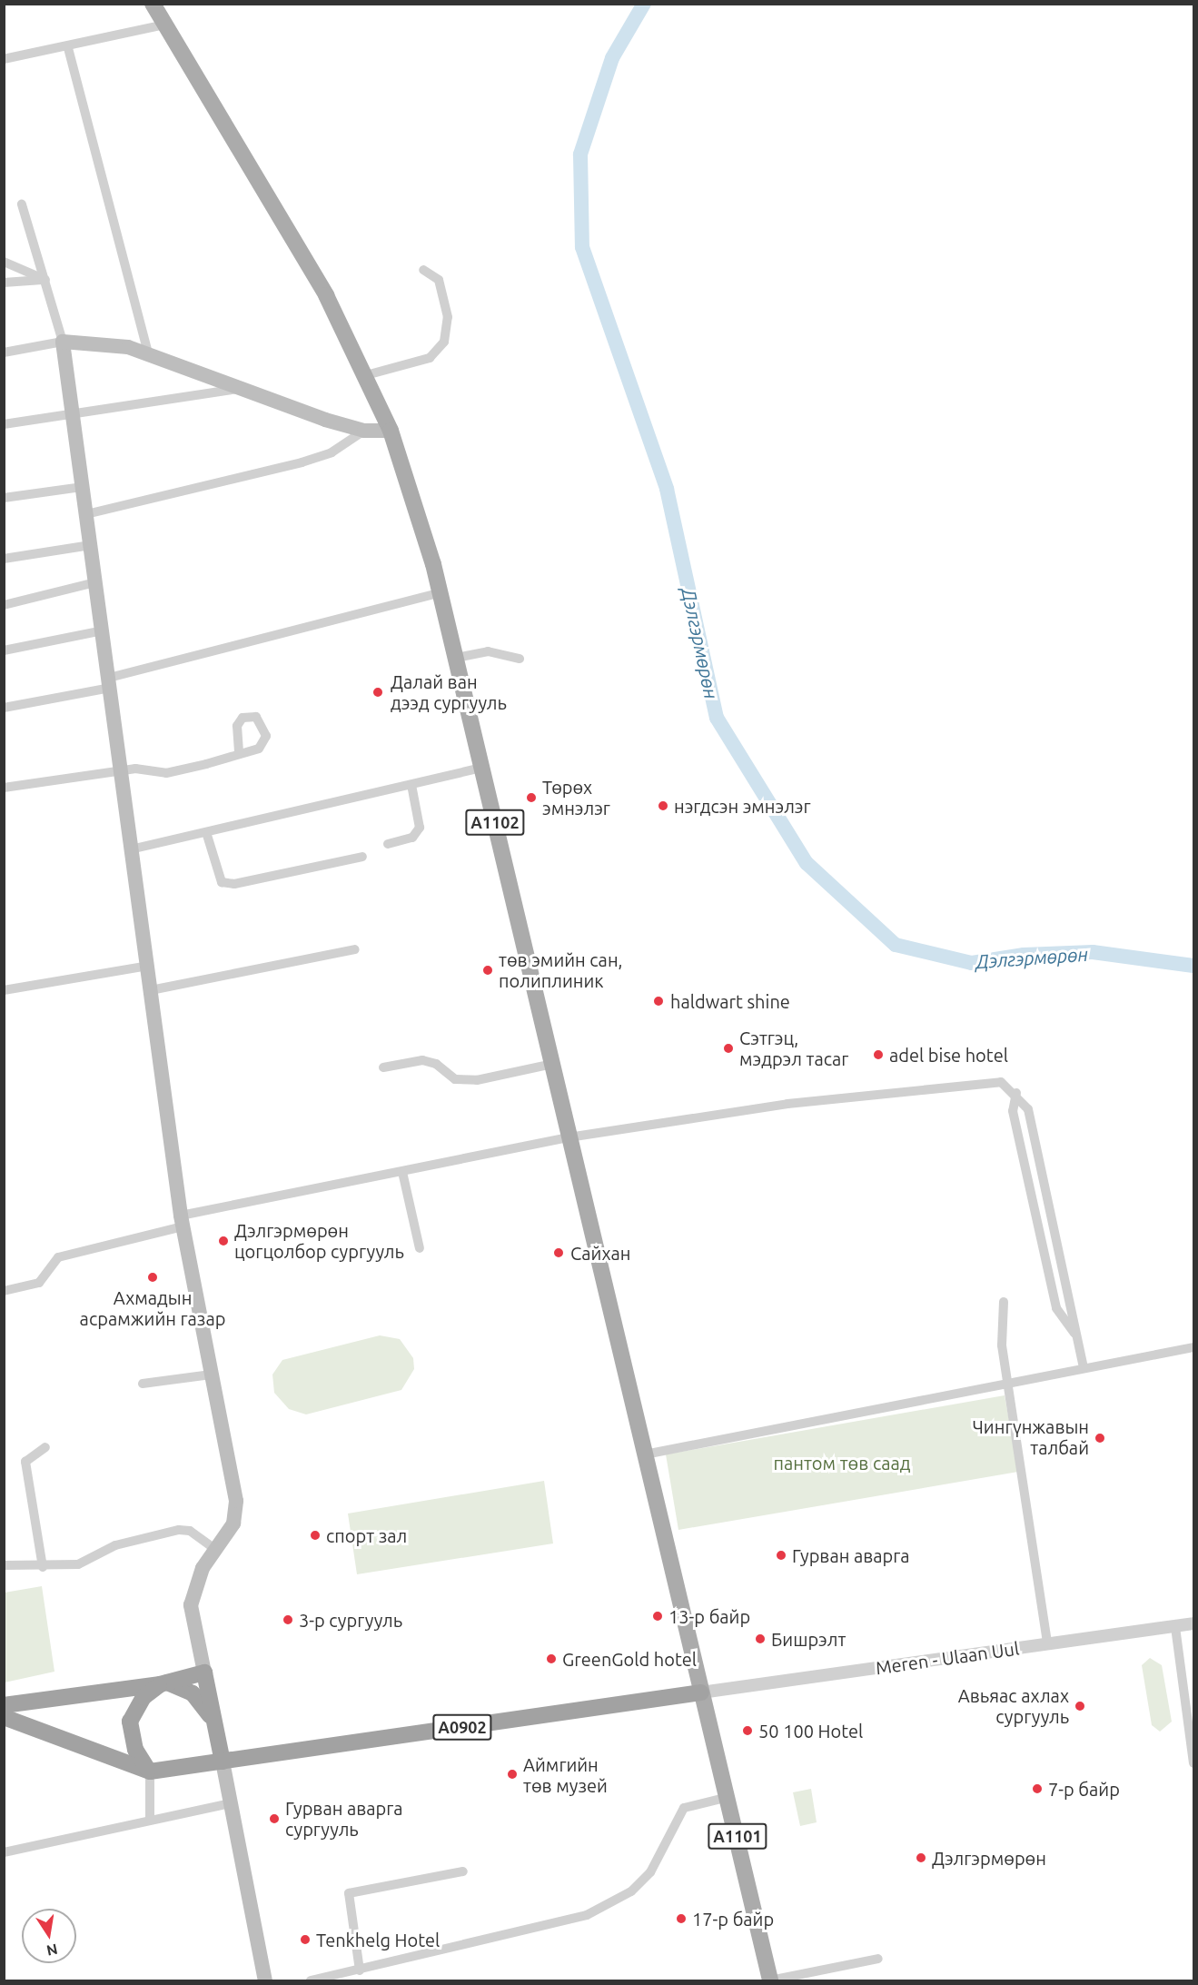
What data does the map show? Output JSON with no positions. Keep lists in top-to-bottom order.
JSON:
{
  "streets": {
    "highway": ["A0902"],
    "main road": ["A1102", "A1101"],
    "street": ["Meren - Ulaan Uul"]
  },
  "crossings": [
    ["A1102", "Meren - Ulaan Uul"],
    ["A1102", "A0902"],
    ["A1102", "A1101"],
    ["Meren - Ulaan Uul", "A0902"],
    ["Meren - Ulaan Uul", "A1101"],
    ["A0902", "A1101"]
  ],
  "water": ["Дэлгэрмөрөн"],
  "parks": ["пантом төв саад"],
  "places": [
    "Далай ван дээд сургууль",
    "Төрөх эмнэлэг",
    "нэгдсэн эмнэлэг",
    "төв эмийн сан, полиплиник",
    "haldwart shine",
    "Сэтгэц, мэдрэл тасаг",
    "adel bise hotel",
    "Дэлгэрмөрөн цогцолбор сургууль",
    "Сайхан",
    "Ахмадын асрамжийн газар",
    "Чингүнжавын талбай",
    "спорт зал",
    "Гурван аварга",
    "13-р байр",
    "3-р сургууль",
    "Бишрэлт",
    "GreenGold hotel",
    "Авьяас ахлах сургууль",
    "50 100 Hotel",
    "Аймгийн төв музей",
    "7-р байр",
    "Гурван аварга сургууль",
    "Дэлгэрмөрөн",
    "17-р байр",
    "Tenkhelg Hotel"
  ],
  "north": "bottom"
}
